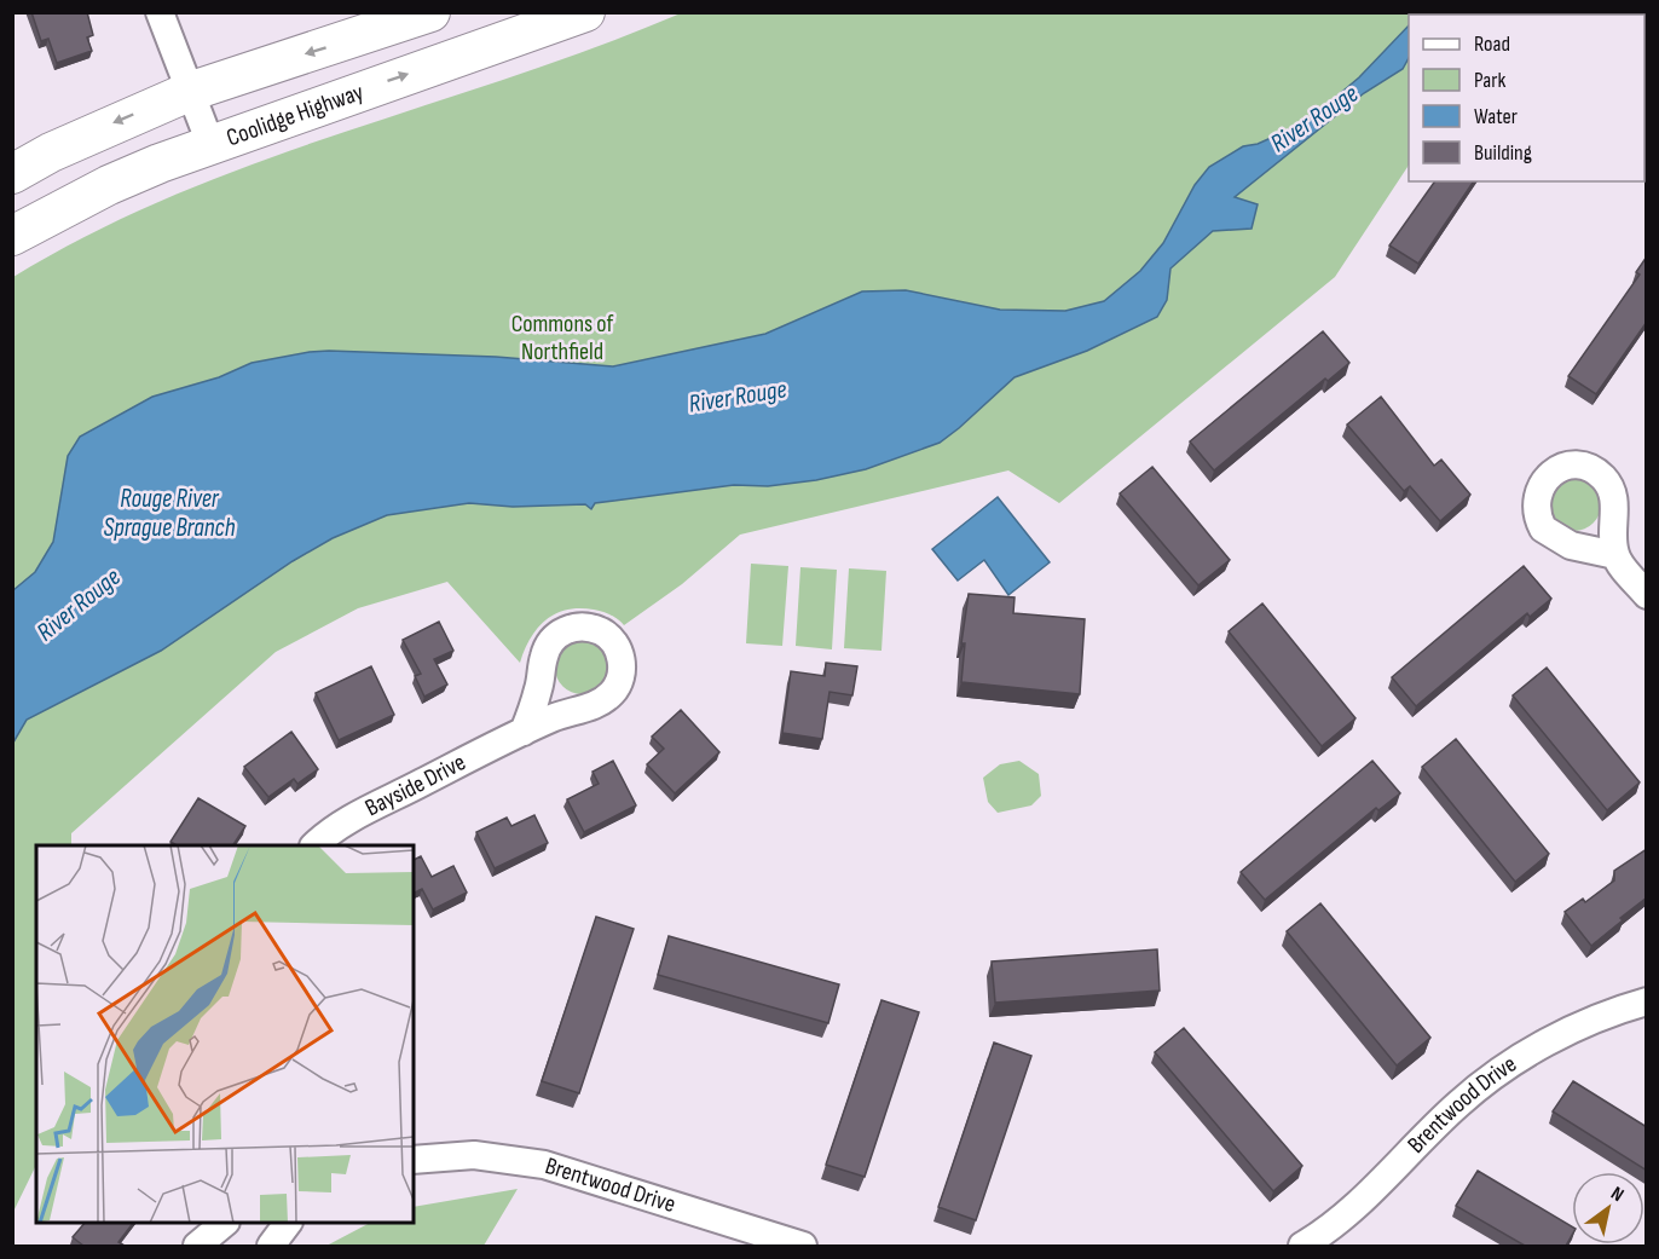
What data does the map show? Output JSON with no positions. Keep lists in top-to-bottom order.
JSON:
{
  "streets": {
    "main road": ["Coolidge Highway"],
    "street": ["Bayside Drive", "Brentwood Drive"]
  },
  "water": ["River Rouge", "Rouge River Sprague Branch"],
  "parks": ["Commons of Northfield"],
  "legend": [
    "Road",
    "Park",
    "Water",
    "Building"
  ],
  "north": "top right"
}
